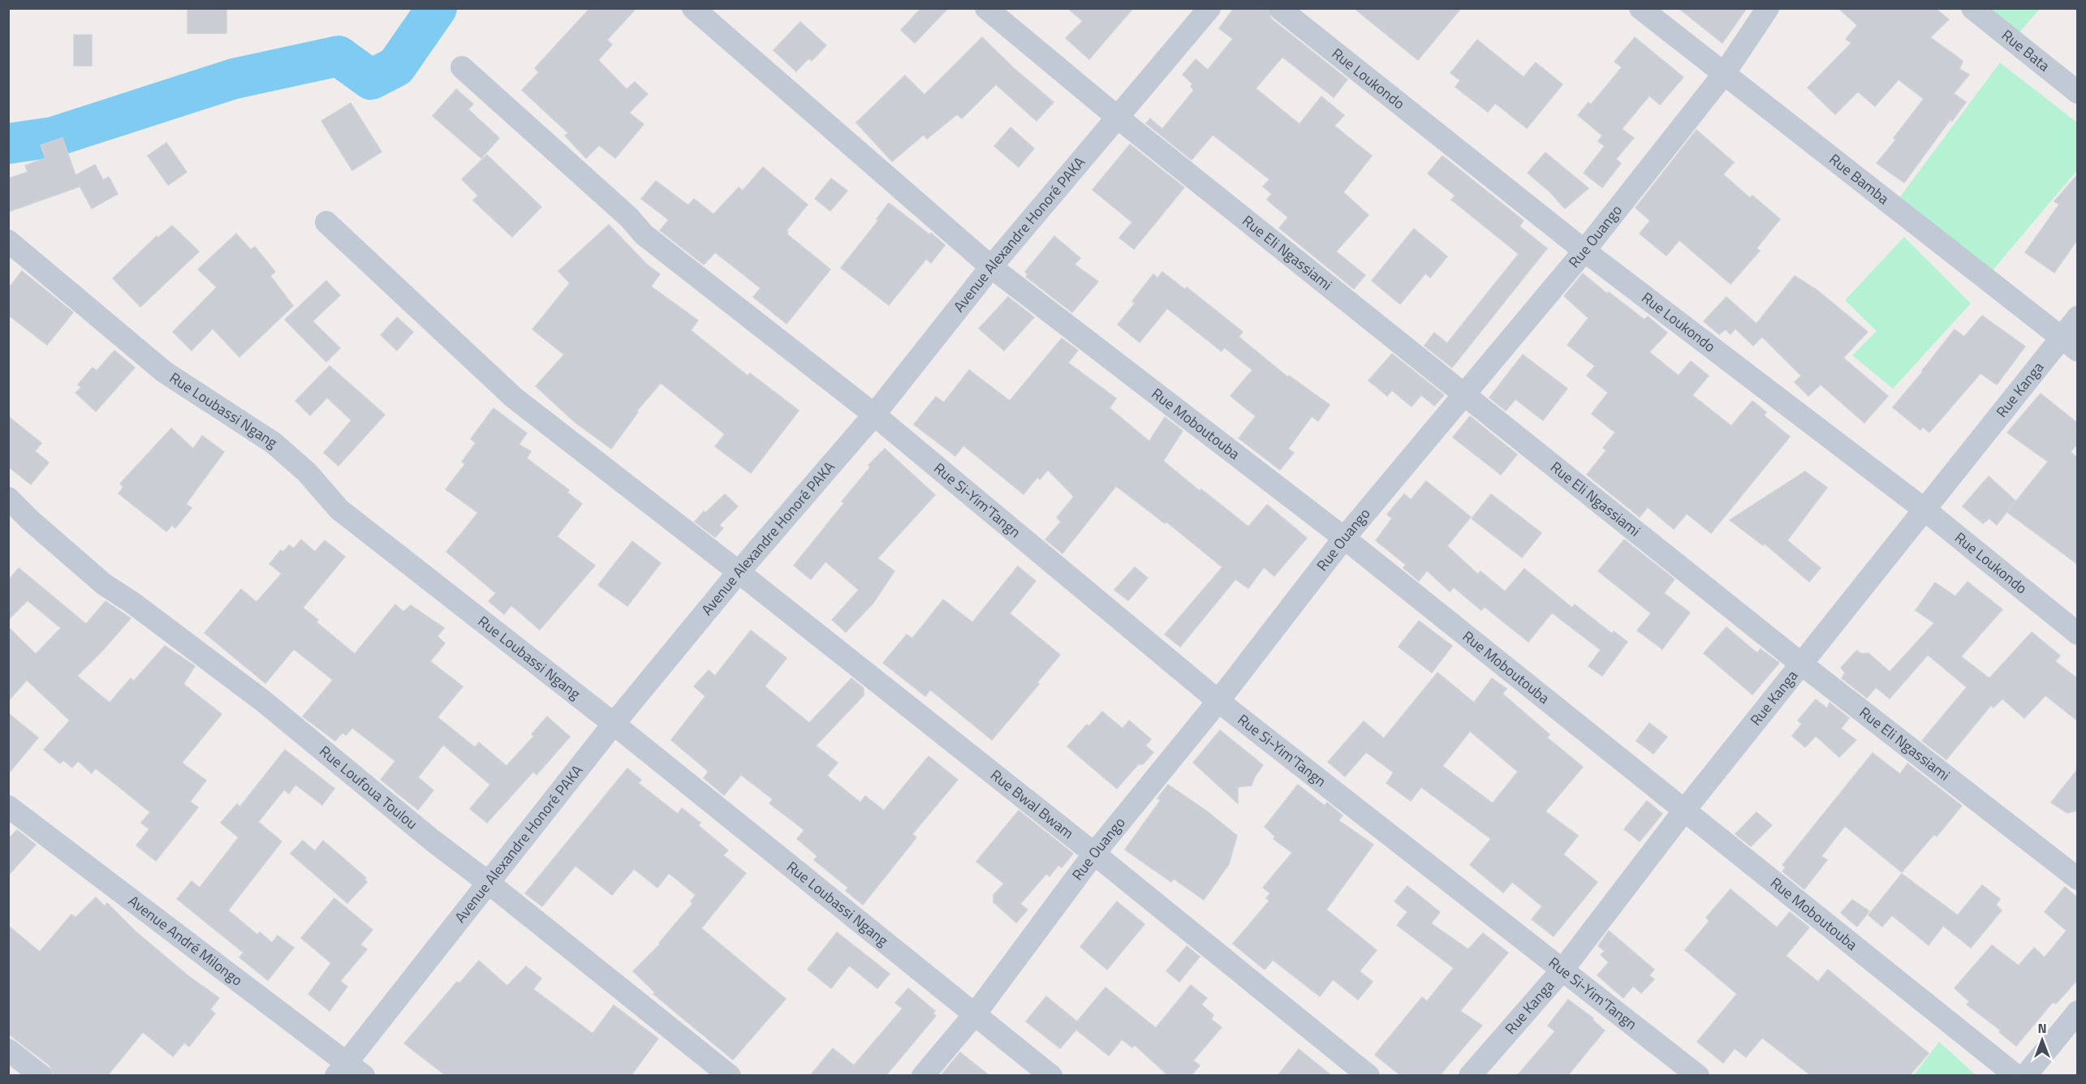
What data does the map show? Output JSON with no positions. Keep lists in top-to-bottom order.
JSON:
{
  "streets": {
    "street": [
      "Rue Bata",
      "Rue Loukondo",
      "Rue Bamba",
      "Avenue Alexandre Honoré PAKA",
      "Rue Ouango",
      "Rue Eli Ngassiami",
      "Rue Kanga",
      "Rue Loubassi Ngang",
      "Rue Moboutouba",
      "Rue Si-Yim'Tangn",
      "Rue Loufoua Toulou",
      "Rue Bwal Bwam",
      "Avenue André Milongo"
    ]
  },
  "crossings": [
    ["Rue Loukondo", "Rue Ouango"],
    ["Rue Loukondo", "Rue Kanga"],
    ["Rue Bamba", "Rue Ouango"],
    ["Rue Bamba", "Rue Kanga"],
    ["Avenue Alexandre Honoré PAKA", "Rue Eli Ngassiami"],
    ["Avenue Alexandre Honoré PAKA", "Rue Loubassi Ngang"],
    ["Avenue Alexandre Honoré PAKA", "Rue Moboutouba"],
    ["Avenue Alexandre Honoré PAKA", "Rue Si-Yim'Tangn"],
    ["Avenue Alexandre Honoré PAKA", "Rue Loufoua Toulou"],
    ["Avenue Alexandre Honoré PAKA", "Rue Bwal Bwam"],
    ["Avenue Alexandre Honoré PAKA", "Avenue André Milongo"],
    ["Rue Ouango", "Rue Eli Ngassiami"],
    ["Rue Ouango", "Rue Loubassi Ngang"],
    ["Rue Ouango", "Rue Moboutouba"],
    ["Rue Ouango", "Rue Si-Yim'Tangn"],
    ["Rue Ouango", "Rue Bwal Bwam"],
    ["Rue Eli Ngassiami", "Rue Kanga"],
    ["Rue Kanga", "Rue Moboutouba"],
    ["Rue Kanga", "Rue Si-Yim'Tangn"]
  ],
  "north": "top"
}
